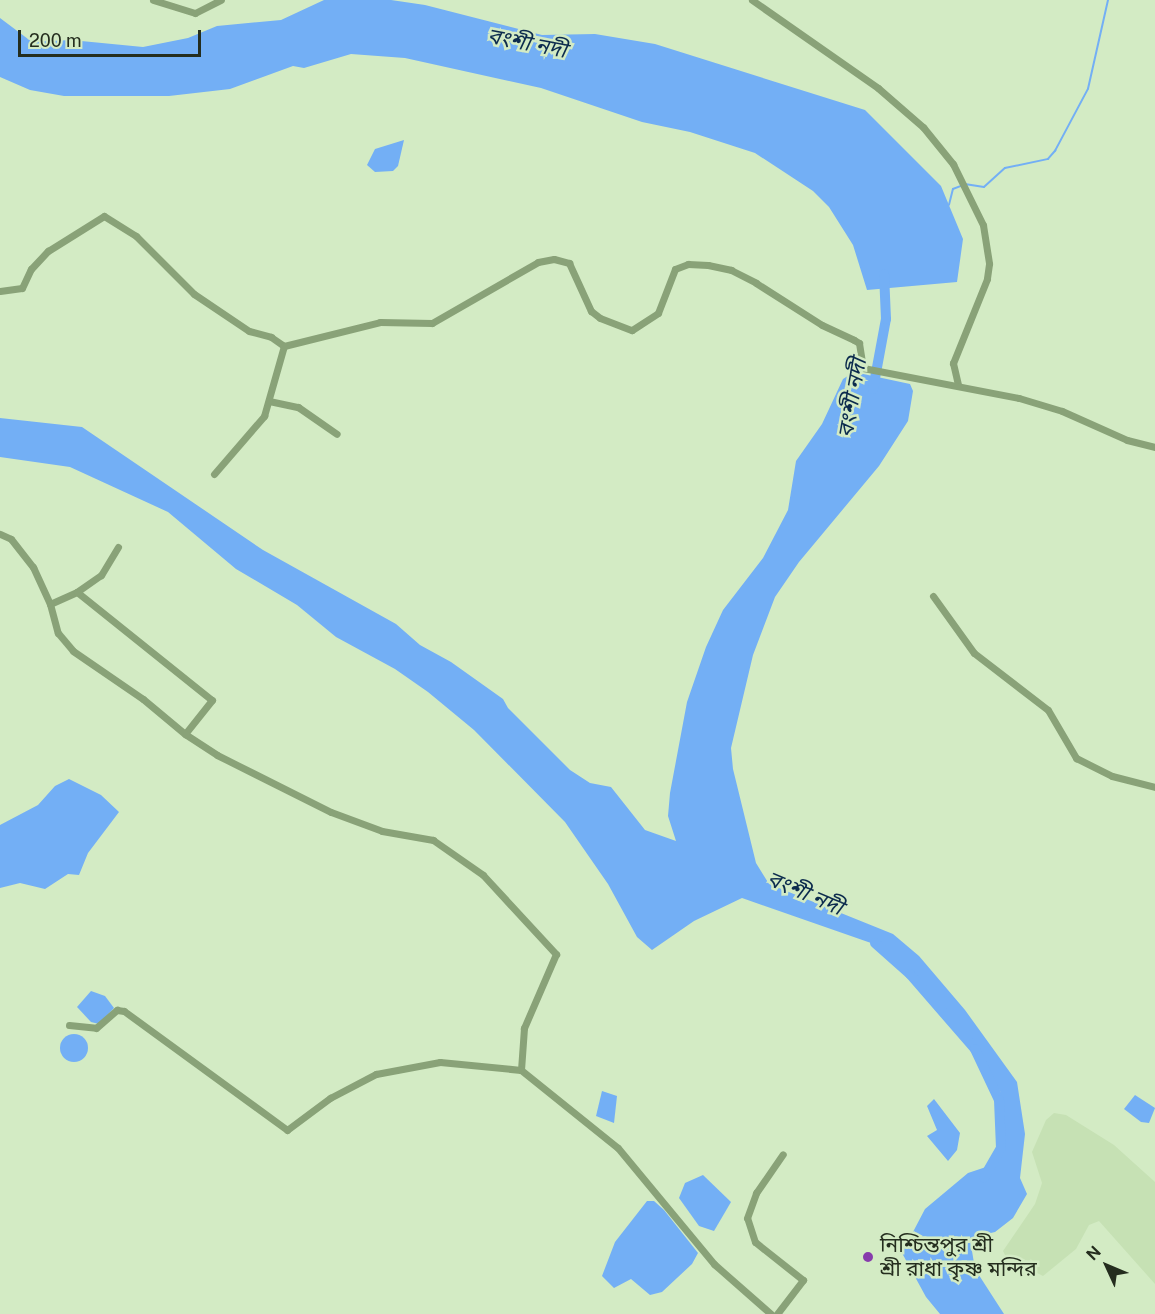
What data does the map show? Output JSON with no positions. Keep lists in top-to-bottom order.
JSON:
{
  "water": ["বংশী নদী"],
  "places": ["নিশ্চিন্তপুর শ্রী শ্রী রাধা কৃষ্ণ মন্দির"],
  "scale_bar": "200 m",
  "north": "top left"
}
